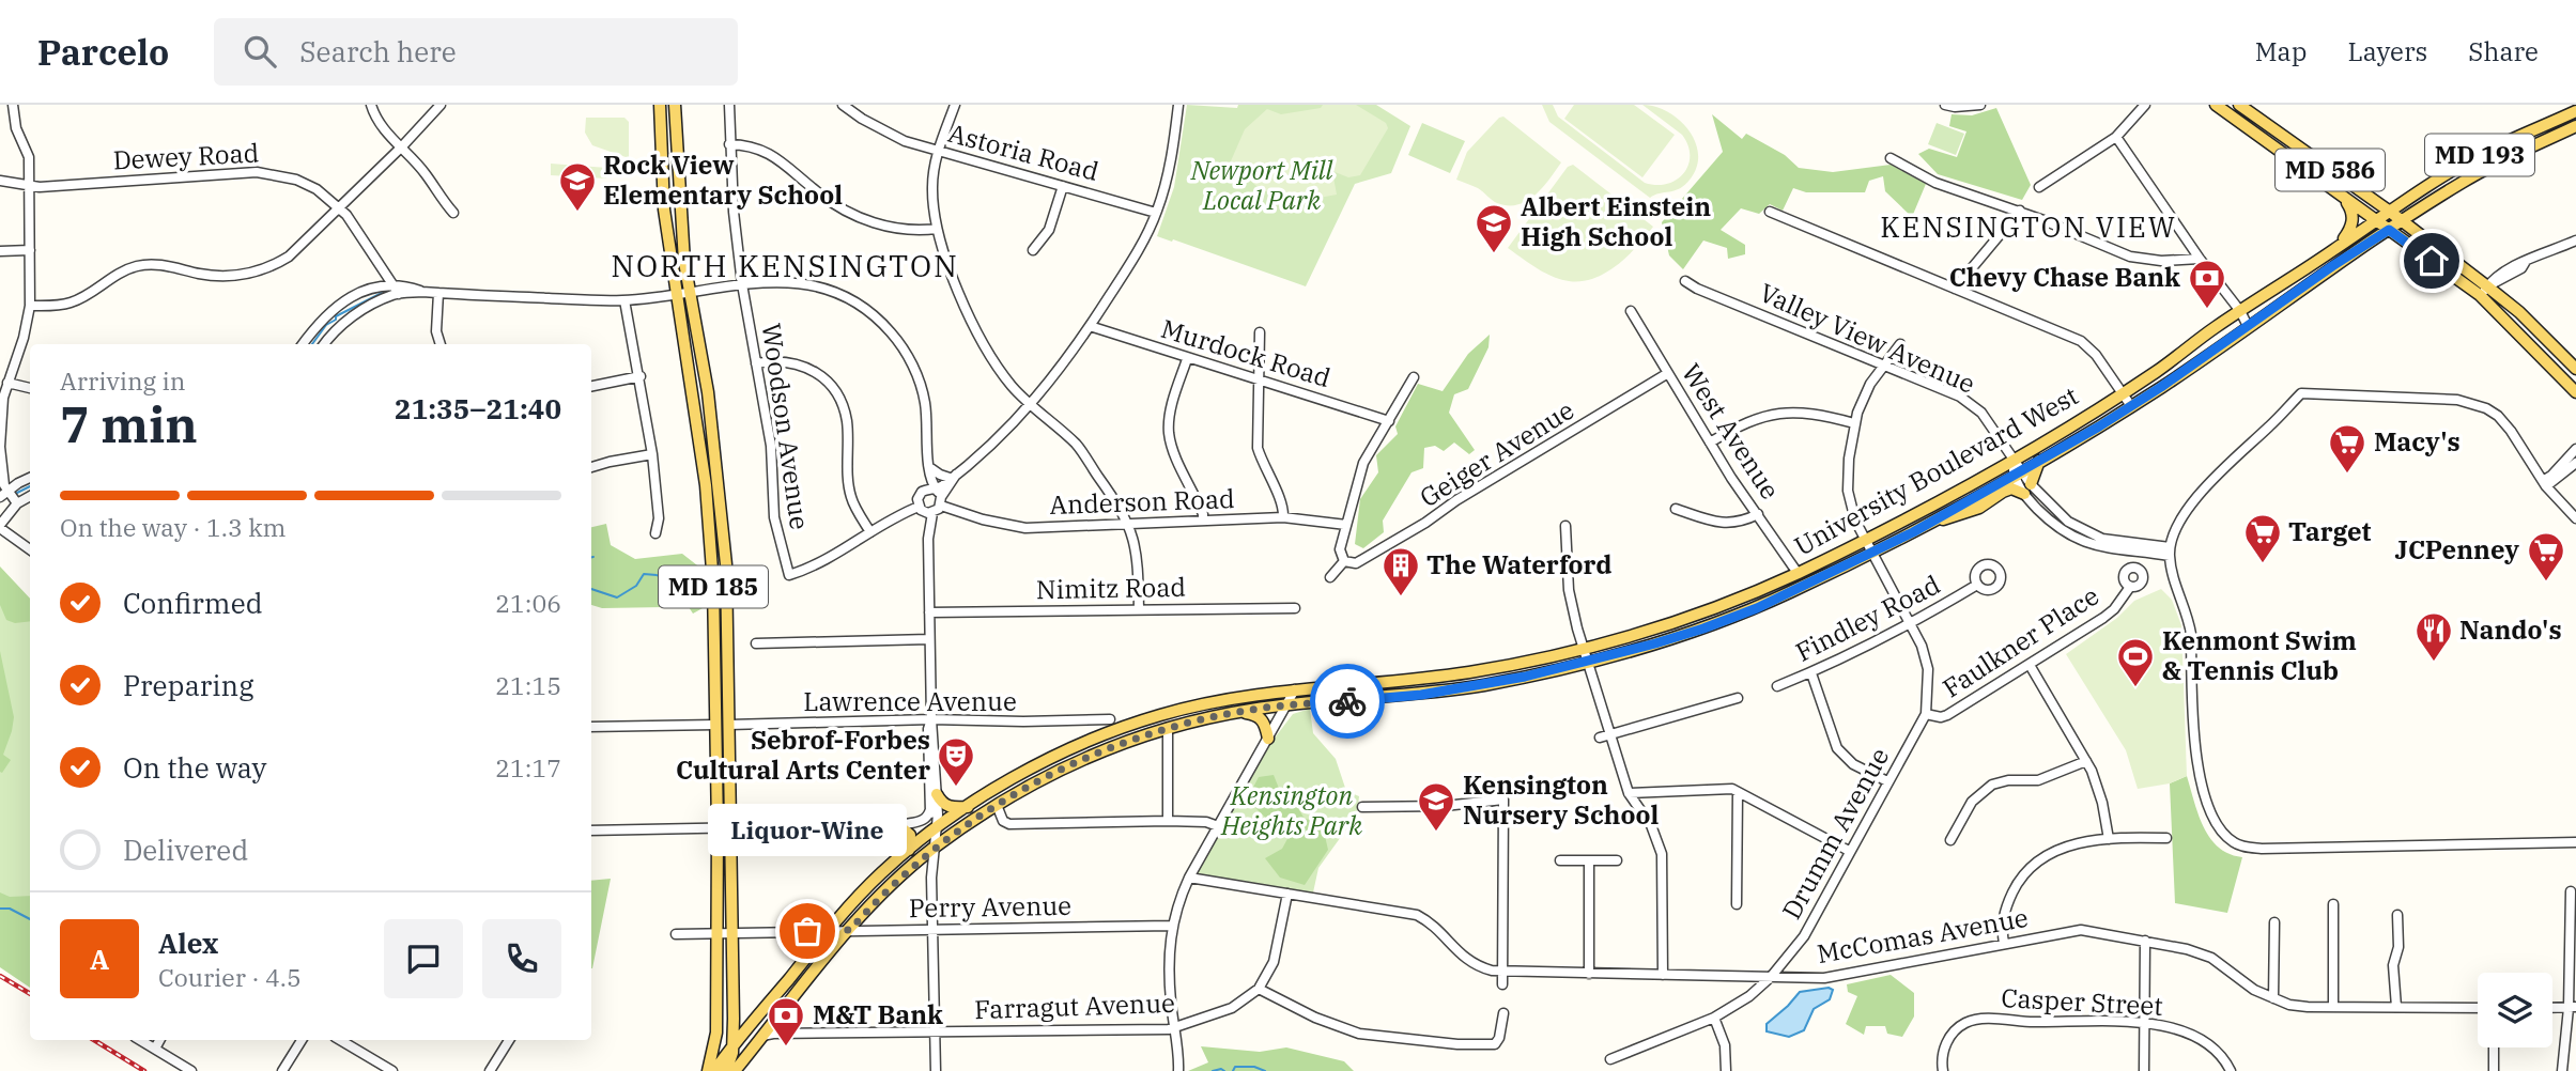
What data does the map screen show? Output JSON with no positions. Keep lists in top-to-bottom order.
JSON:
{
  "streets": {
    "main road": [
      "MD 193",
      "MD 586",
      "University Boulevard West",
      "MD 185"
    ],
    "street": [
      "Astoria Road",
      "Dewey Road",
      "Valley View Avenue",
      "Murdock Road",
      "Woodson Avenue",
      "West Avenue",
      "Geiger Avenue",
      "Anderson Road",
      "Nimitz Road",
      "Findley Road",
      "Faulkner Place",
      "Lawrence Avenue",
      "Drumm Avenue",
      "Perry Avenue",
      "McComas Avenue",
      "Casper Street",
      "Farragut Avenue"
    ]
  },
  "crossings": [
    ["MD 586", "University Boulevard West"],
    ["Valley View Avenue", "University Boulevard West"],
    ["Valley View Avenue", "Drumm Avenue"],
    ["West Avenue", "Geiger Avenue"],
    ["West Avenue", "University Boulevard West"],
    ["University Boulevard West", "MD 185"],
    ["University Boulevard West", "Drumm Avenue"],
    ["University Boulevard West", "Perry Avenue"],
    ["University Boulevard West", "Farragut Avenue"],
    ["MD 185", "Lawrence Avenue"],
    ["MD 185", "Perry Avenue"],
    ["Findley Road", "Drumm Avenue"],
    ["Faulkner Place", "Drumm Avenue"],
    ["Drumm Avenue", "McComas Avenue"]
  ],
  "districts": ["KENSINGTON VIEW", "NORTH KENSINGTON"],
  "parks": ["Newport Mill Local Park", "Kensington Heights Park"],
  "places": {
    "school or university": ["Rock View Elementary School", "Albert Einstein High School", "Kensington Nursery School"],
    "bank": ["Chevy Chase Bank", "M&T Bank"],
    "supermarket": ["Macy's", "Target", "JCPenney"],
    "building": ["The Waterford"],
    "restaurant": ["Nando's"],
    "sports": ["Kenmont Swim & Tennis Club"],
    "theatre": ["Sebrof-Forbes Cultural Arts Center"],
    "other": ["Liquor-Wine"]
  },
  "page": {
    "header": "Parcelo",
    "search": "Search here",
    "nav": ["Map", "Layers", "Share"],
    "heading": ["7 min", "Arriving in", "21:35–21:40"],
    "panel": ["Alex", "Courier · 4.5"],
    "bar": "On the way · 1.3 km",
    "list": [
      ["Confirmed", "21:06"],
      ["Preparing", "21:15"],
      ["On the way", "21:17"],
      "Delivered"
    ],
    "bubble": "Liquor-Wine",
    "round": "A"
  }
}
